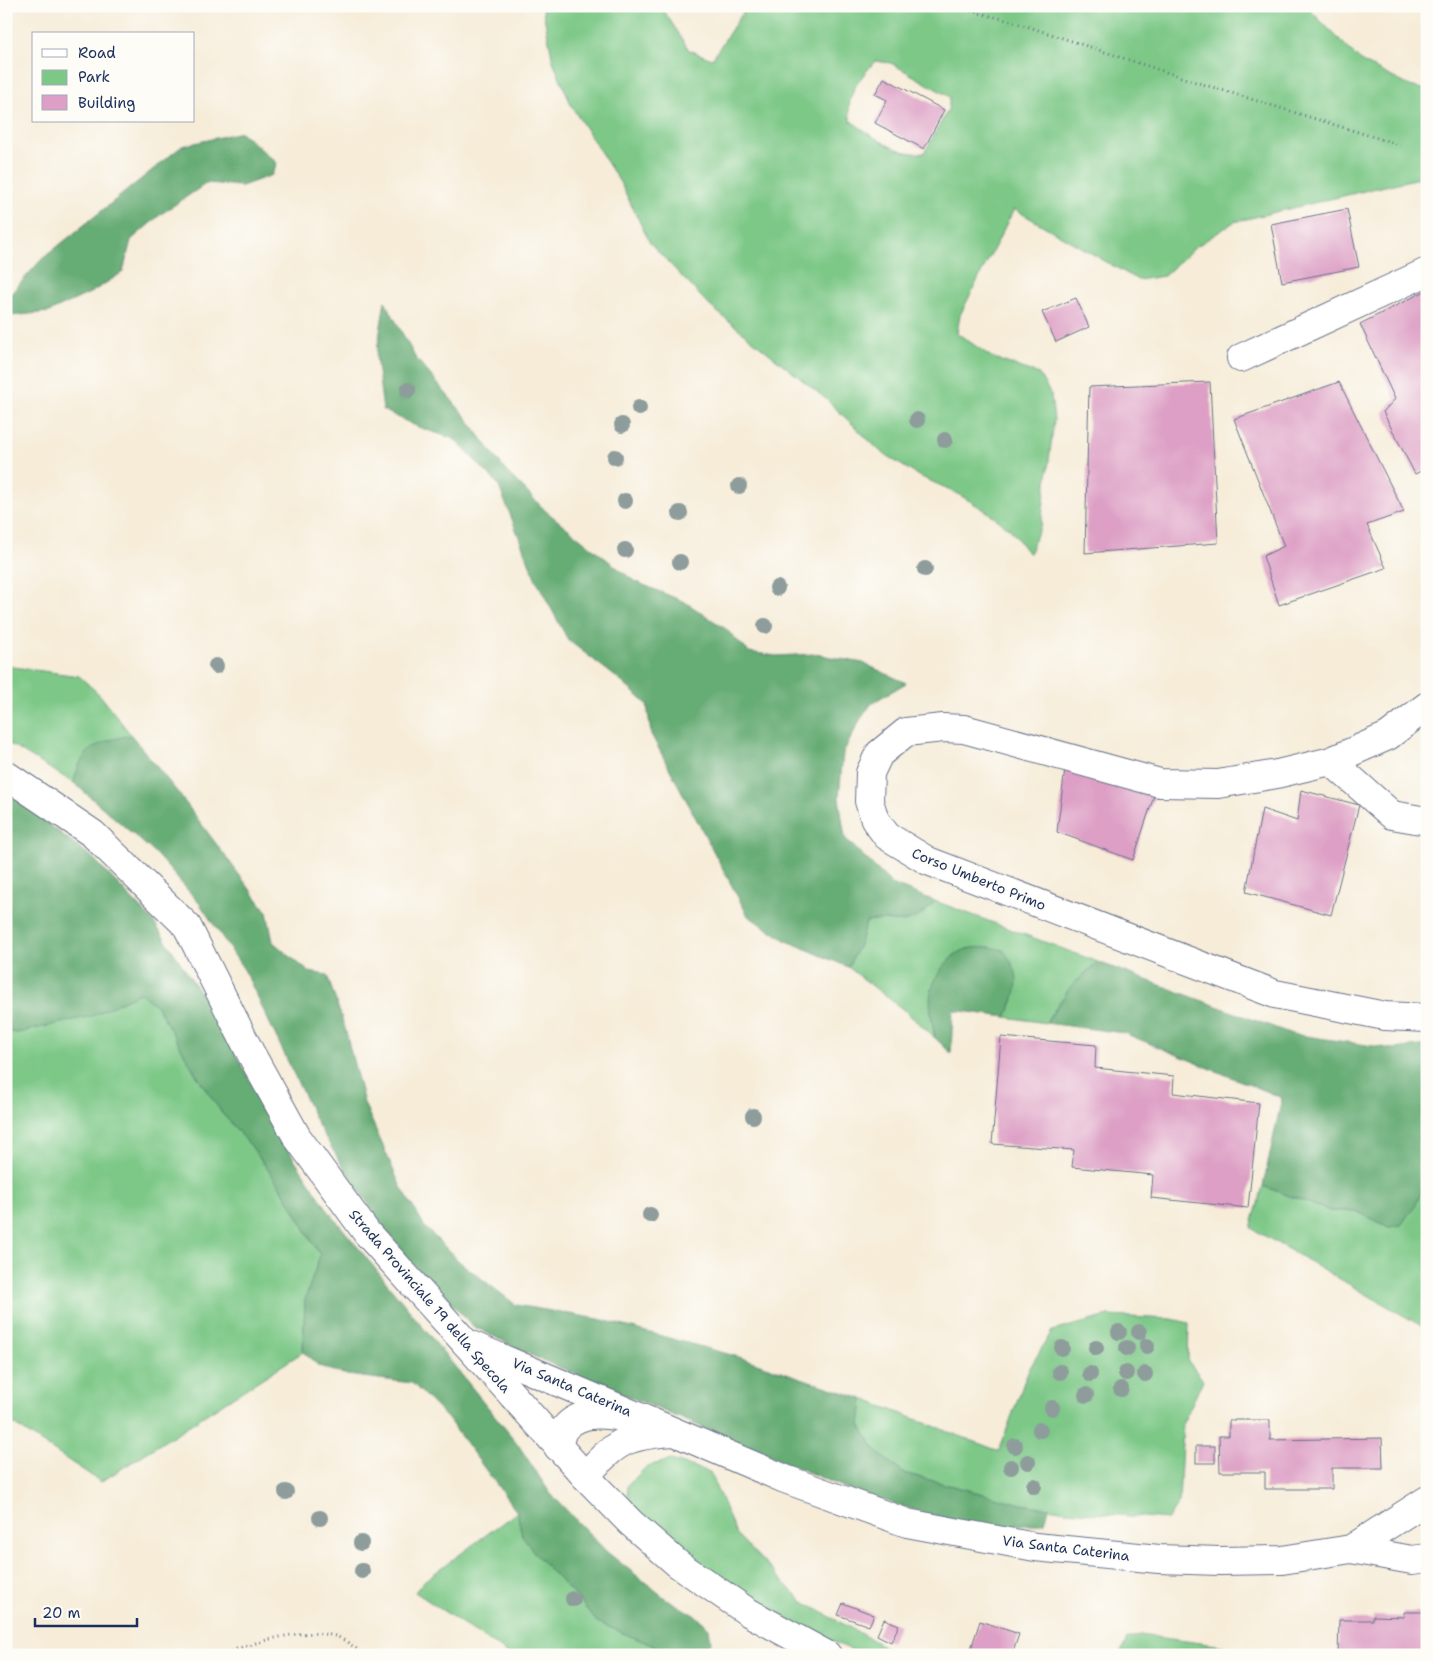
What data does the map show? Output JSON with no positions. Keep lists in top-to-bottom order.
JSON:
{
  "streets": {
    "street": ["Corso Umberto Primo", "Strada Provinciale 19 della Specola", "Via Santa Caterina"]
  },
  "crossings": [
    ["Strada Provinciale 19 della Specola", "Via Santa Caterina"]
  ],
  "legend": ["Road", "Park", "Building"],
  "scale_bar": "20 m"
}
